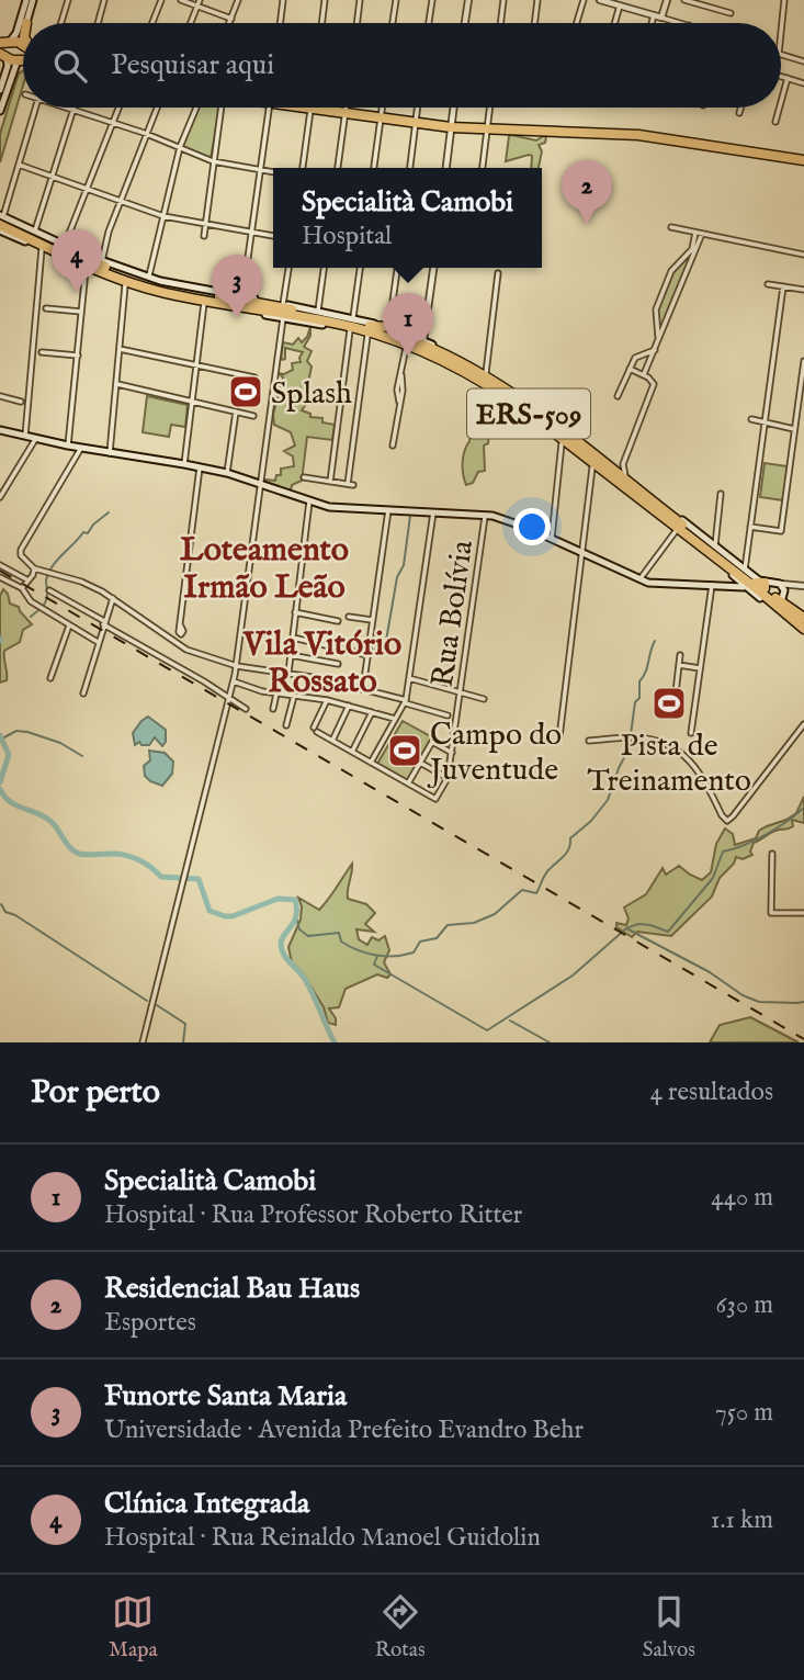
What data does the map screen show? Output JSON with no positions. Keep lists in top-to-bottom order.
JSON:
{
  "streets": {
    "highway": ["ERS-509"],
    "street": ["Rua Bolívia"]
  },
  "districts": ["Loteamento Irmão Leão", "Vila Vitório Rossato"],
  "places": {
    "sports": ["Splash", "Pista de Treinamento", "Campo do Juventude"]
  },
  "page": {
    "search": "Pesquisar aqui",
    "pins": [
      "2",
      "4",
      "3",
      "1"
    ],
    "popup": ["Specialità Camobi", "Hospital"],
    "heading": ["Por perto", "4 resultados"],
    "list": [
      {
        "mark": "1",
        "name": "Specialità Camobi",
        "note": "Hospital · Rua Professor Roberto Ritter",
        "value": "440 m"
      },
      {
        "mark": "2",
        "name": "Residencial Bau Haus",
        "note": "Esportes",
        "value": "630 m"
      },
      {
        "mark": "3",
        "name": "Funorte Santa Maria",
        "note": "Universidade · Avenida Prefeito Evandro Behr",
        "value": "750 m"
      },
      {
        "mark": "4",
        "name": "Clínica Integrada",
        "note": "Hospital · Rua Reinaldo Manoel Guidolin",
        "value": "1.1 km"
      }
    ],
    "nav": ["Mapa", "Rotas", "Salvos"]
  }
}
